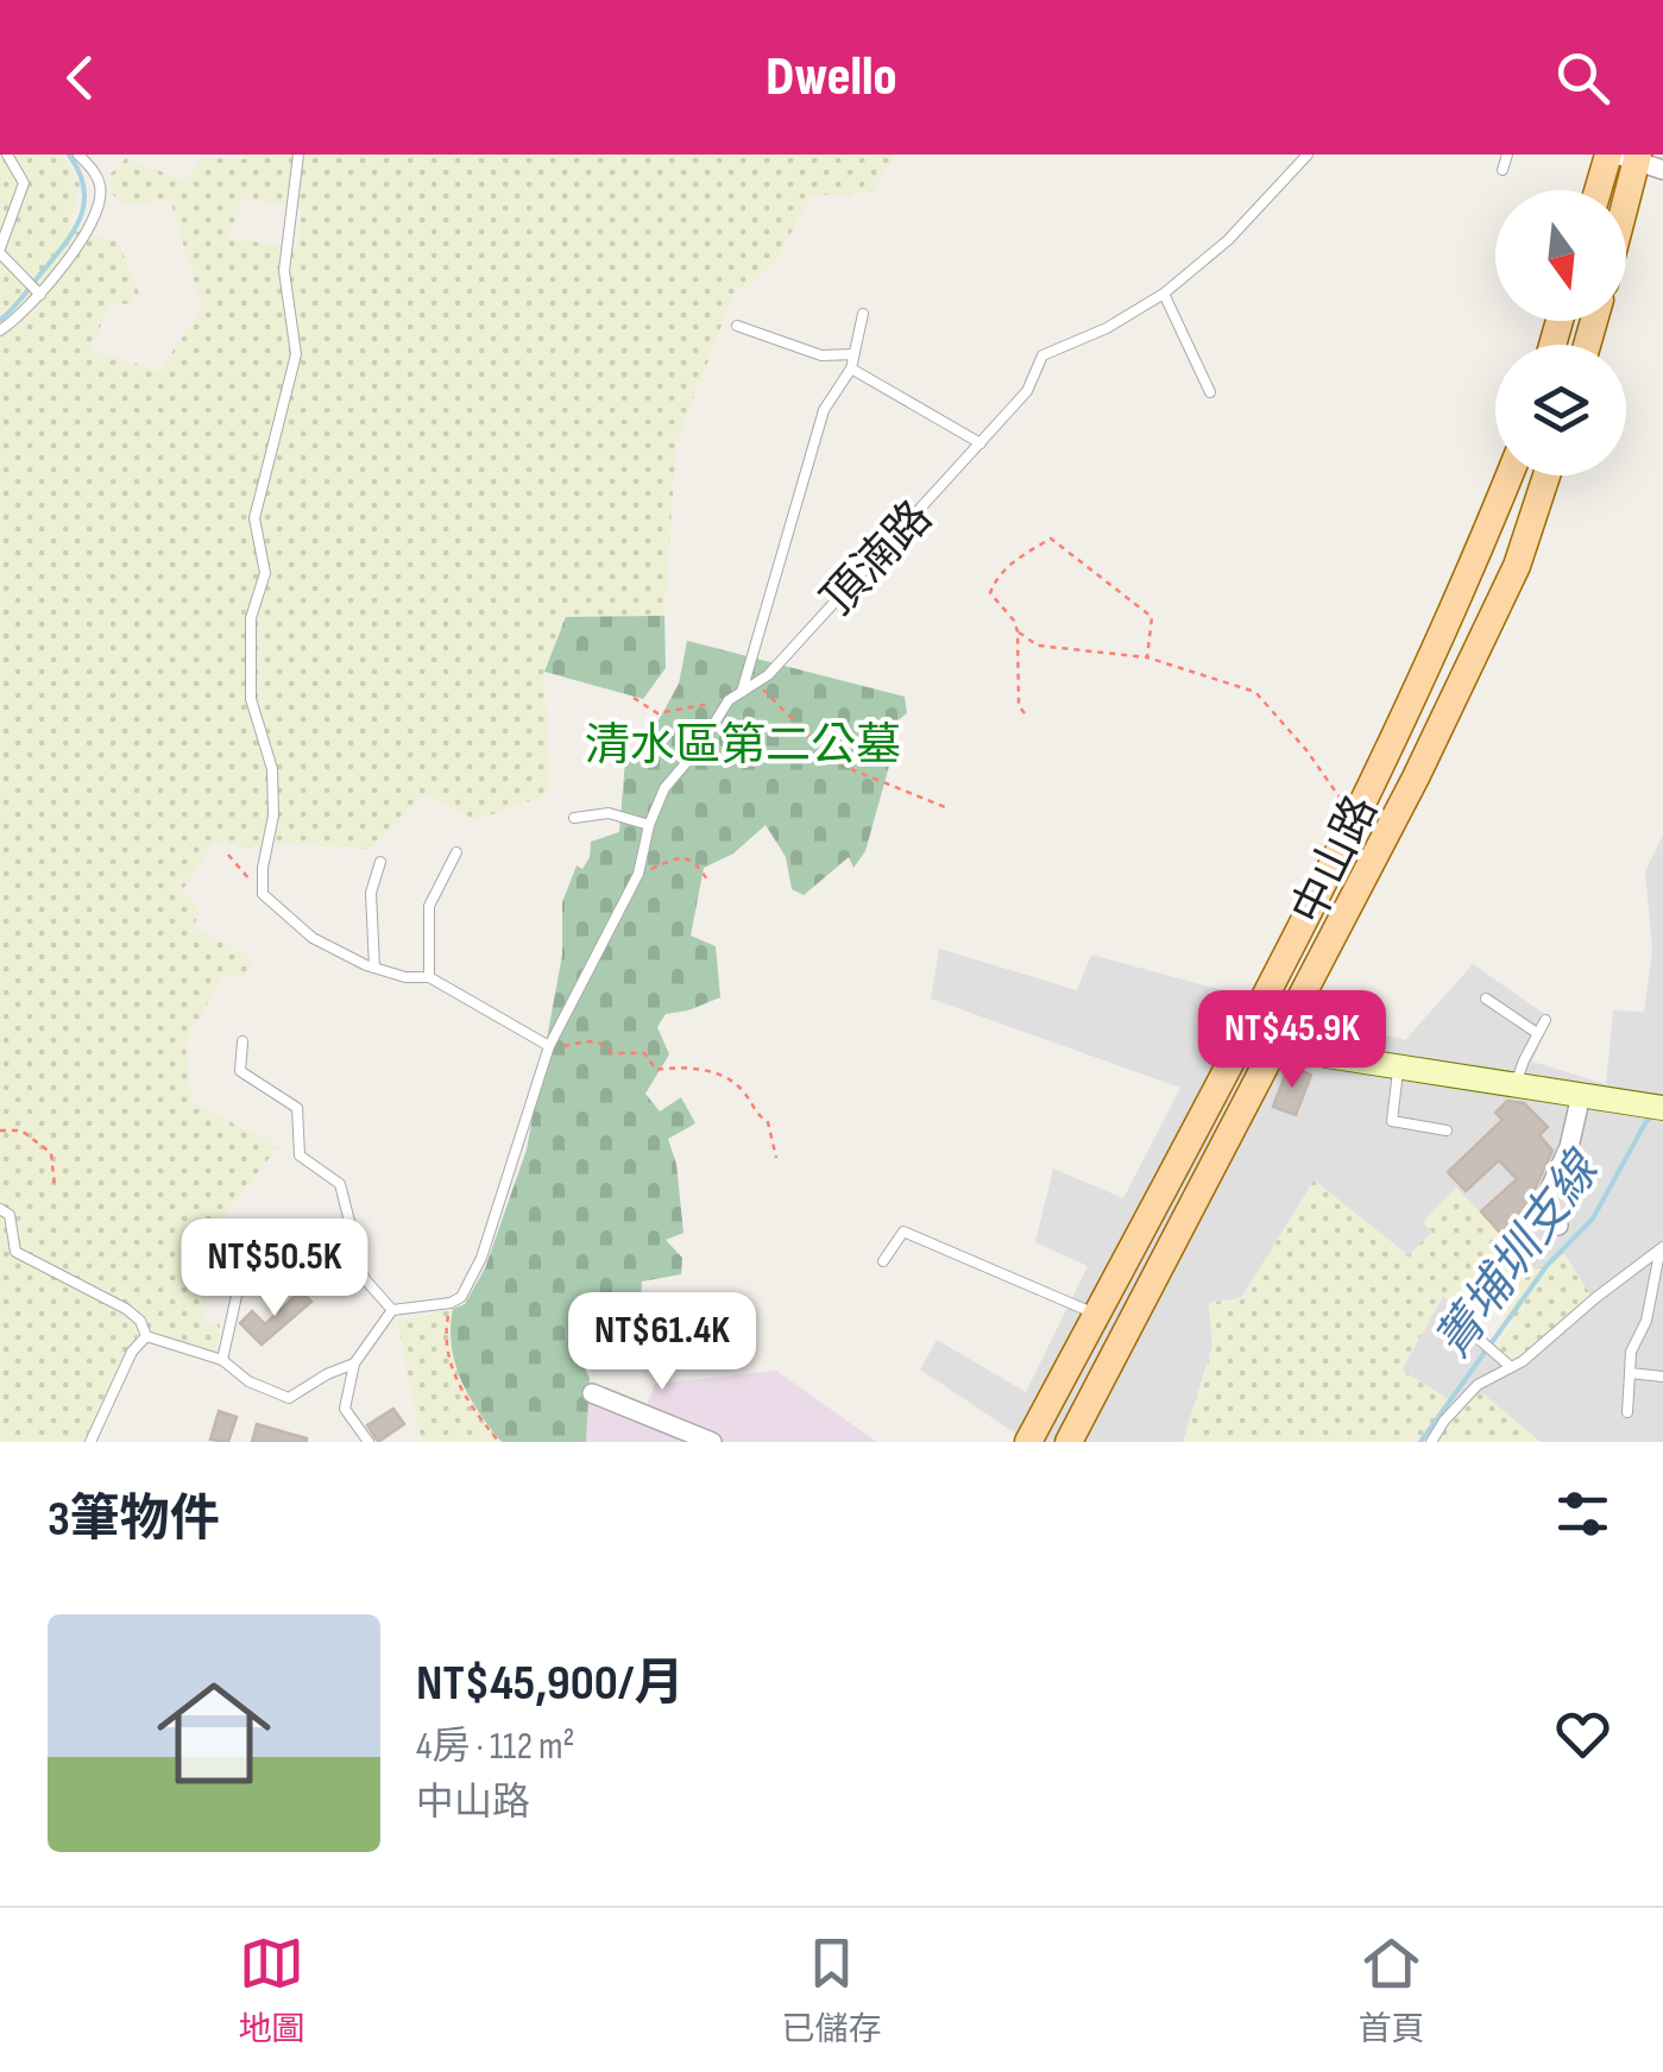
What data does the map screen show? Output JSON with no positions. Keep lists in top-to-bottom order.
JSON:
{
  "streets": {
    "main road": ["中山路"],
    "lane": ["頂湳路"]
  },
  "water": ["菁埔圳支線"],
  "parks": ["清水區第二公墓"],
  "north": "bottom",
  "page": {
    "header": "Dwello",
    "price": ["NT$45.9K", "NT$50.5K", "NT$61.4K"],
    "heading": "3筆物件",
    "list": [
      {
        "name": "NT$45,900/月",
        "note": "4房 · 112 m² · 中山路"
      }
    ],
    "tabs": ["地圖", "已儲存", "首頁"]
  }
}
